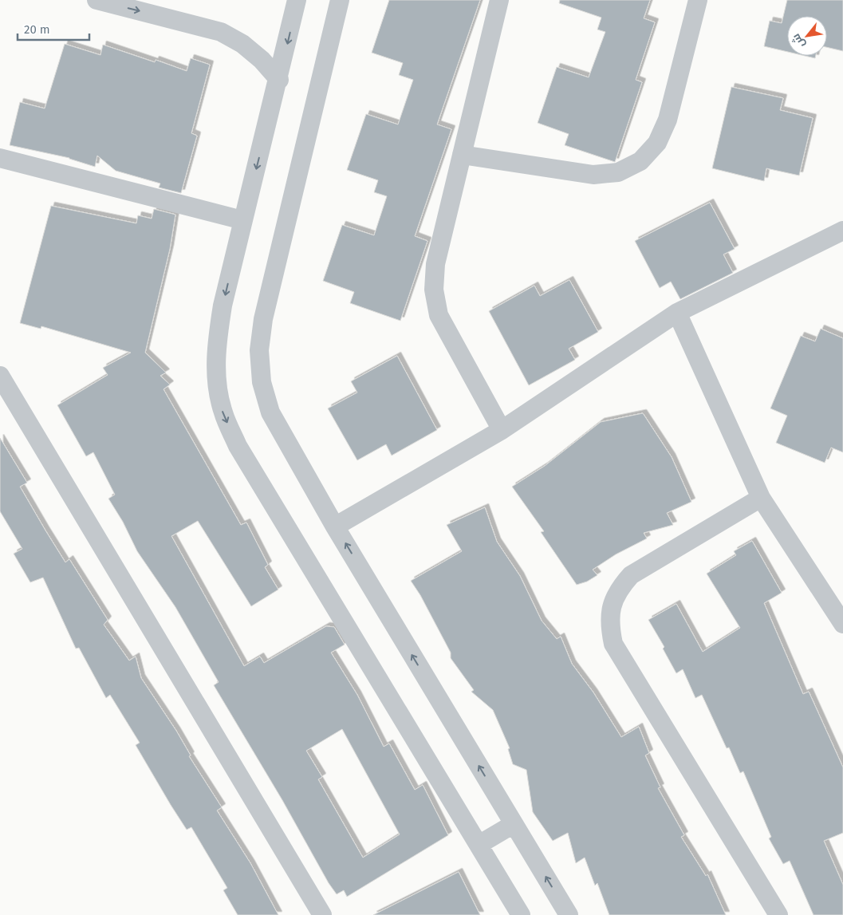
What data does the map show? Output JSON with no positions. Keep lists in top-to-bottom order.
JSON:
{
  "scale_bar": "20 m",
  "north": "bottom left"
}
